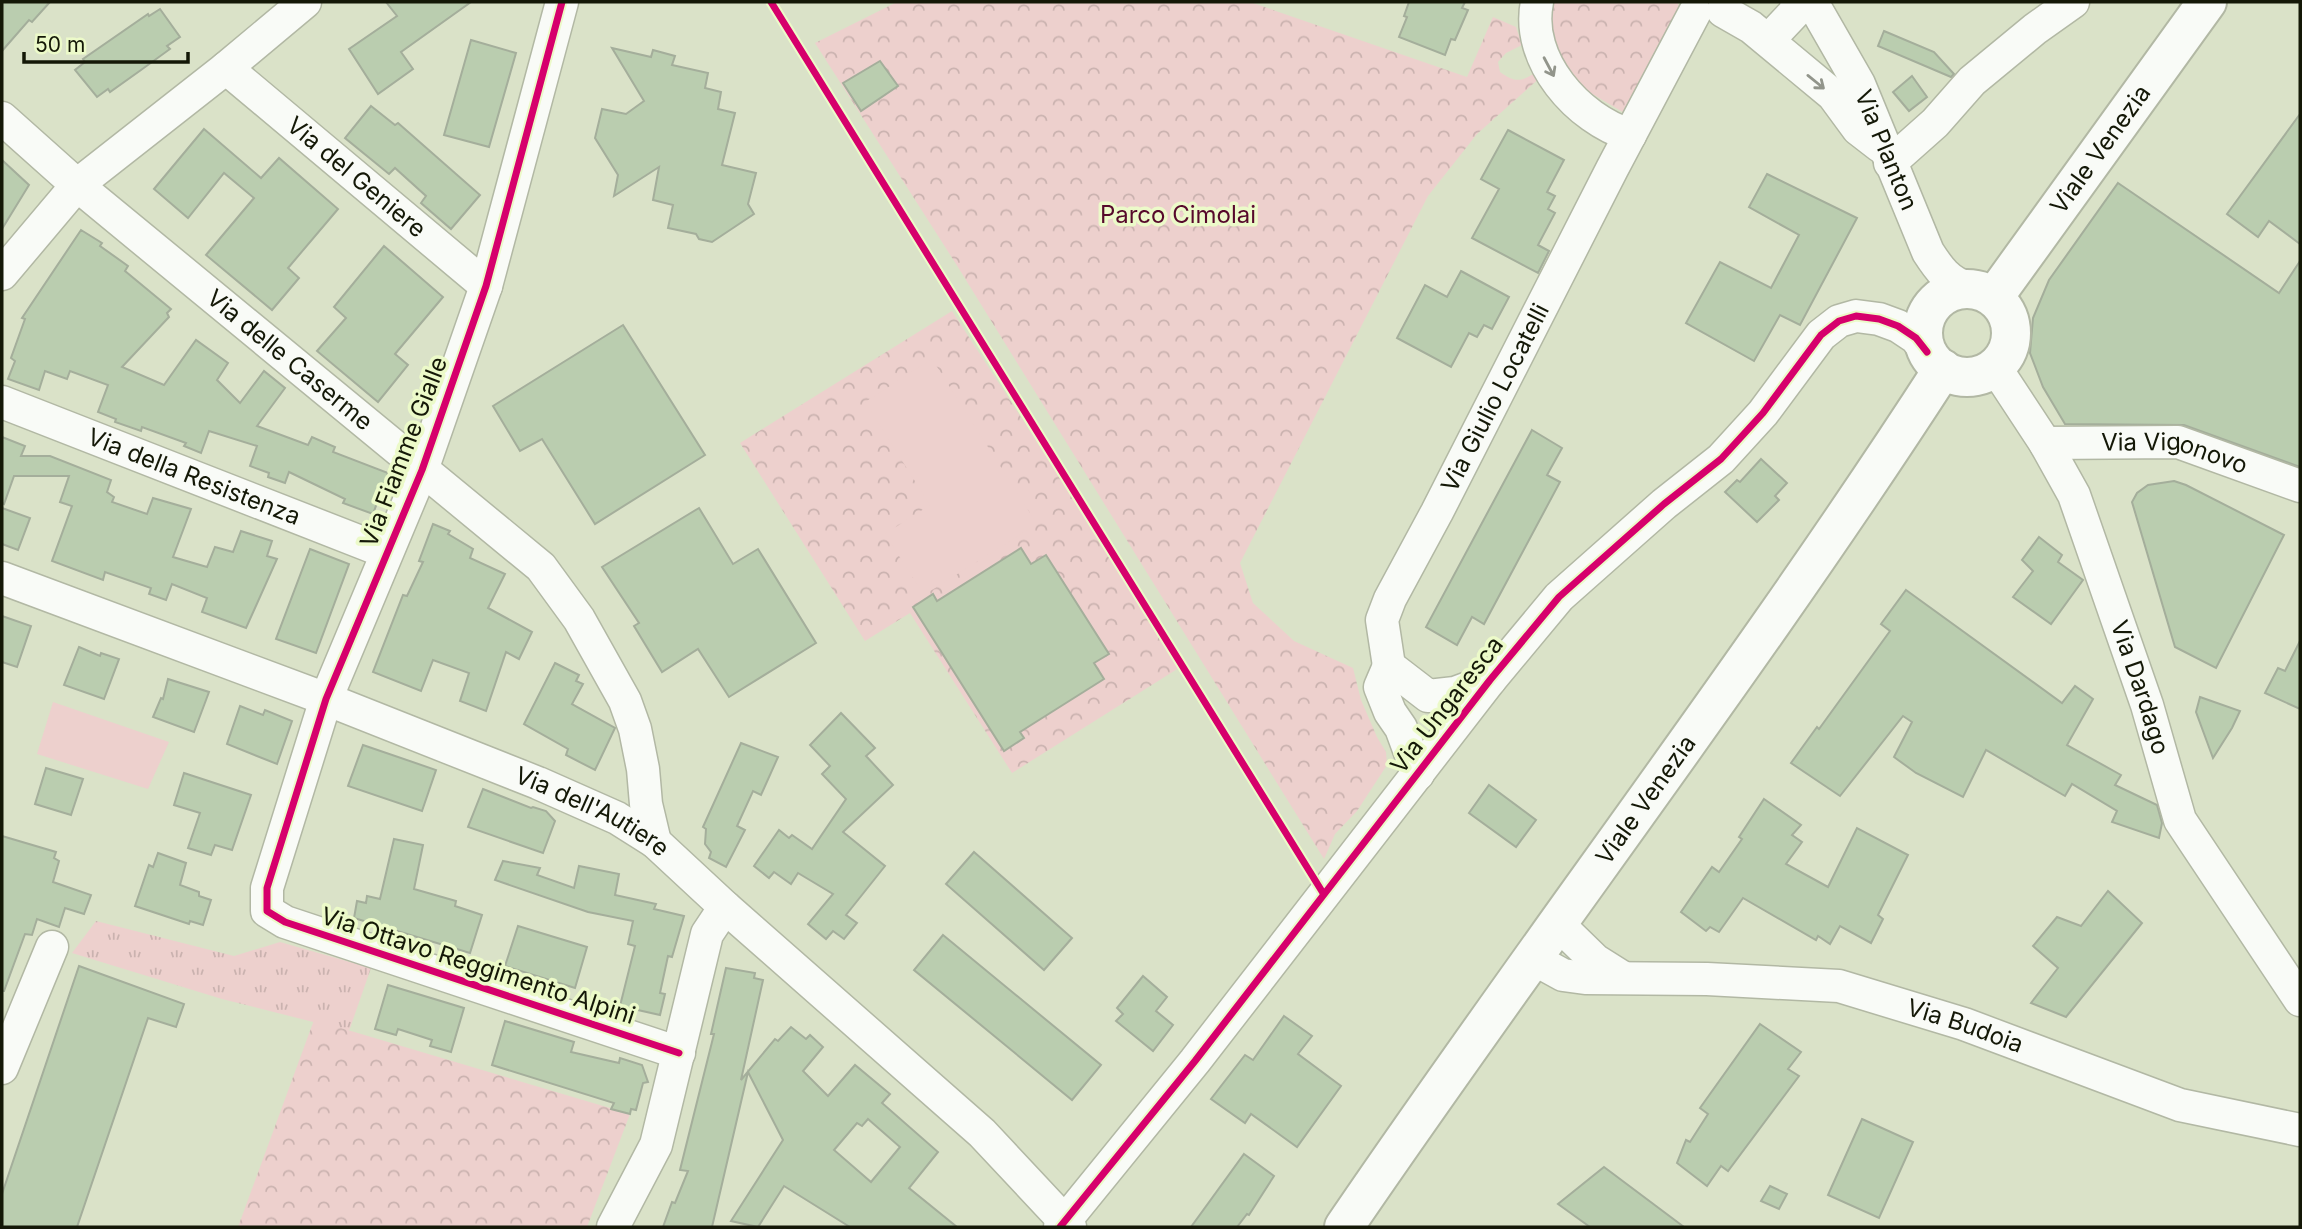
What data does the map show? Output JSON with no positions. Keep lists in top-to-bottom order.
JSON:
{
  "streets": {
    "main road": ["Viale Venezia"],
    "street": [
      "Via Planton",
      "Via del Geniere",
      "Via delle Caserme",
      "Via Giulio Locatelli",
      "Via Fiamme Gialle",
      "Via Vigonovo",
      "Via della Resistenza",
      "Via Dardago",
      "Via Ungaresca",
      "Via dell'Autiere",
      "Via Ottavo Reggimento Alpini",
      "Via Budoia"
    ]
  },
  "crossings": [
    ["Viale Venezia", "Via Planton"],
    ["Viale Venezia", "Via Dardago"],
    ["Viale Venezia", "Via Ungaresca"],
    ["Viale Venezia", "Via Budoia"],
    ["Via Planton", "Via Dardago"],
    ["Via Planton", "Via Ungaresca"],
    ["Via del Geniere", "Via Fiamme Gialle"],
    ["Via delle Caserme", "Via Fiamme Gialle"],
    ["Via delle Caserme", "Via dell'Autiere"],
    ["Via Fiamme Gialle", "Via della Resistenza"],
    ["Via Fiamme Gialle", "Via dell'Autiere"],
    ["Via Fiamme Gialle", "Via Ottavo Reggimento Alpini"],
    ["Via Vigonovo", "Via Dardago"],
    ["Via Dardago", "Via Ungaresca"],
    ["Via Ungaresca", "Via dell'Autiere"]
  ],
  "parks": ["Parco Cimolai"],
  "scale_bar": "50 m"
}
